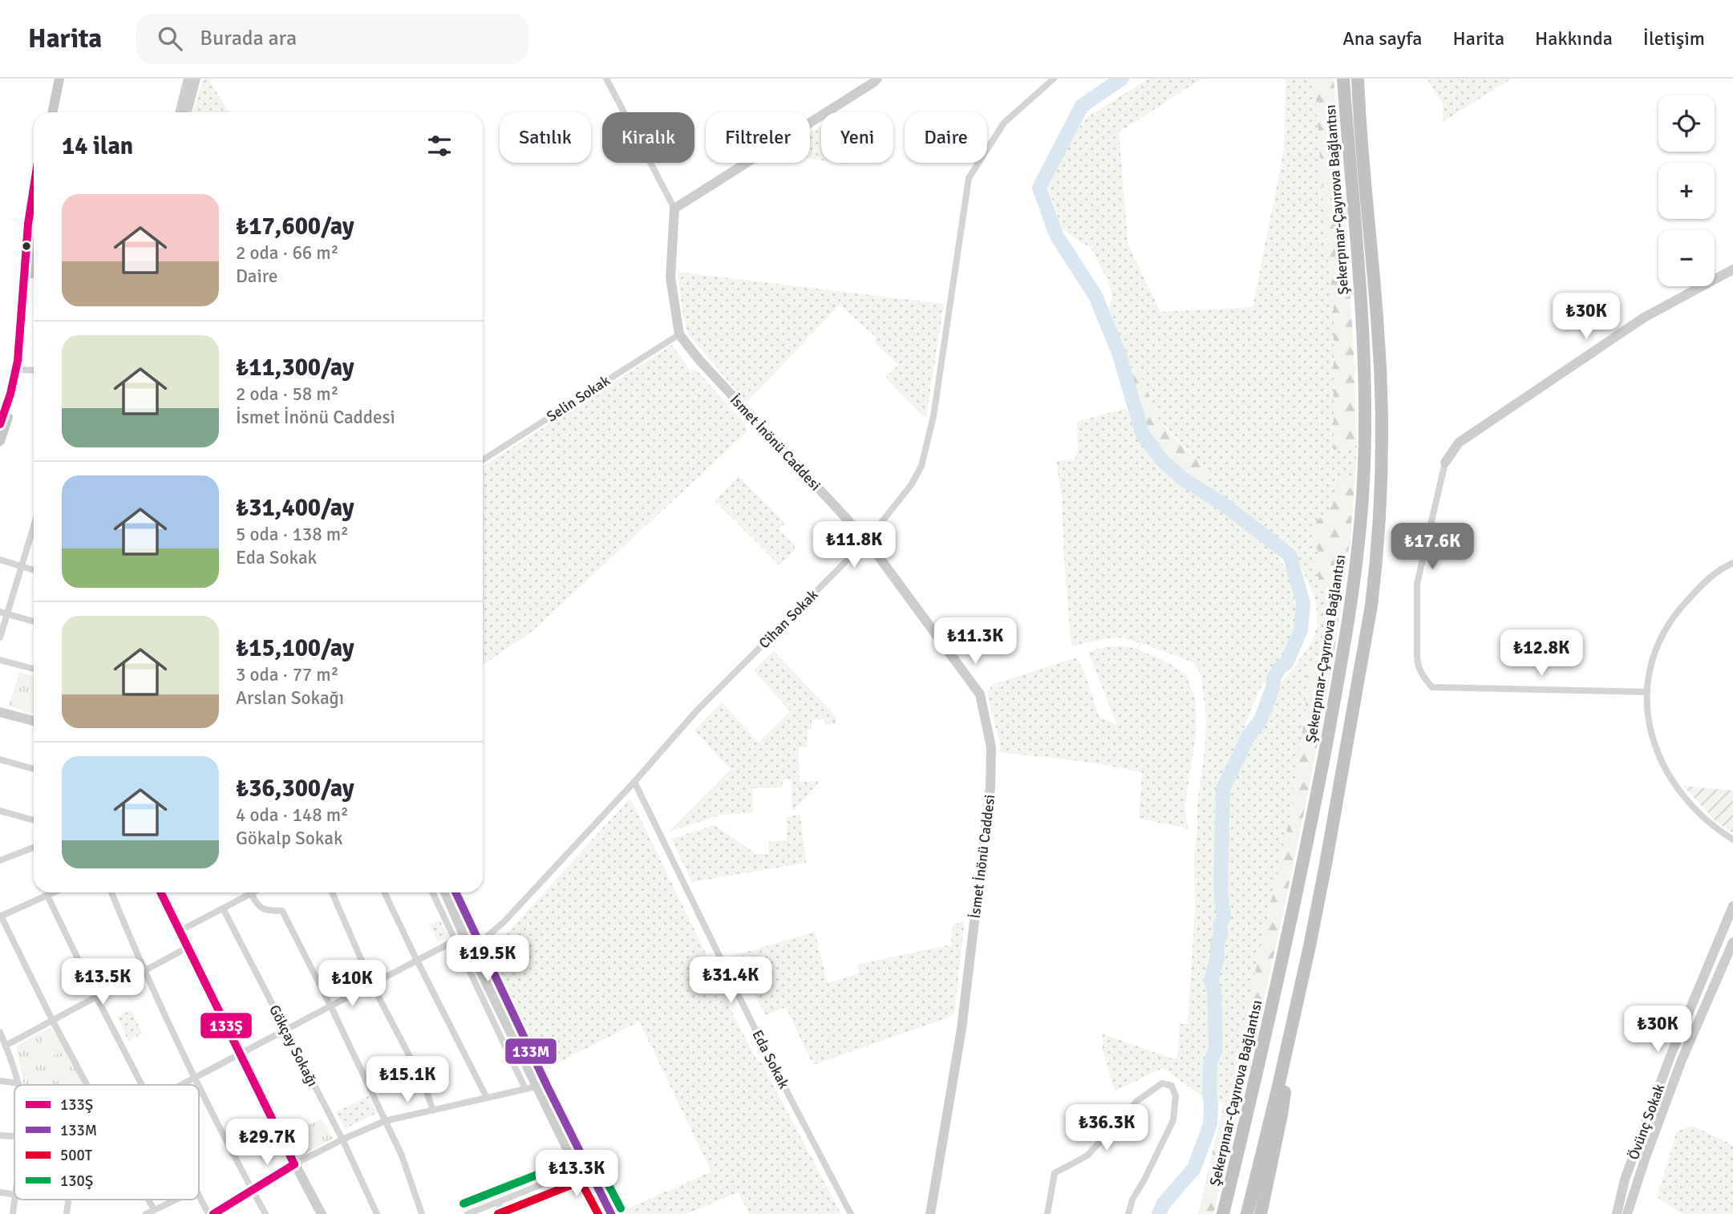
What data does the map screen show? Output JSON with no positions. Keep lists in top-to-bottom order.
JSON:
{
  "streets": {
    "highway": ["Şekerpınar-Çayırova Bağlantısı"],
    "street": [
      "Selin Sokak",
      "İsmet İnönü Caddesi",
      "Cihan Sokak",
      "Gökçay Sokağı",
      "Eda Sokak",
      "Övünç Sokak"
    ]
  },
  "crossings": [
    ["Selin Sokak", "İsmet İnönü Caddesi"],
    ["İsmet İnönü Caddesi", "Cihan Sokak"],
    ["Cihan Sokak", "Eda Sokak"]
  ],
  "lines": [
    "transit line 133Ş",
    "transit line 133M",
    "transit line 130Ş",
    "transit line 500T"
  ],
  "legend": [
    "133Ş",
    "133M",
    "500T",
    "130Ş"
  ],
  "page": {
    "header": "Harita",
    "search": "Burada ara",
    "nav": [
      "Ana sayfa",
      "Harita",
      "Hakkında",
      "İletişim"
    ],
    "map_buttons": ["+", "−"],
    "chip": [
      "Satılık",
      "Kiralık",
      "Filtreler",
      "Yeni",
      "Daire"
    ],
    "heading": "14 ilan",
    "list": [
      {
        "name": "₺17,600/ay",
        "note": "2 oda · 66 m² · Daire"
      },
      {
        "name": "₺11,300/ay",
        "note": "2 oda · 58 m² · İsmet İnönü Caddesi"
      },
      {
        "name": "₺31,400/ay",
        "note": "5 oda · 138 m² · Eda Sokak"
      },
      {
        "name": "₺15,100/ay",
        "note": "3 oda · 77 m² · Arslan Sokağı"
      },
      {
        "name": "₺36,300/ay",
        "note": "4 oda · 148 m² · Gökalp Sokak"
      }
    ],
    "price": [
      "₺30K",
      "₺11.8K",
      "₺17.6K",
      "₺11.3K",
      "₺12.8K",
      "₺19.5K",
      "₺31.4K",
      "₺13.5K",
      "₺10K",
      "₺30K",
      "₺15.1K",
      "₺36.3K",
      "₺29.7K",
      "₺13.3K"
    ]
  }
}
